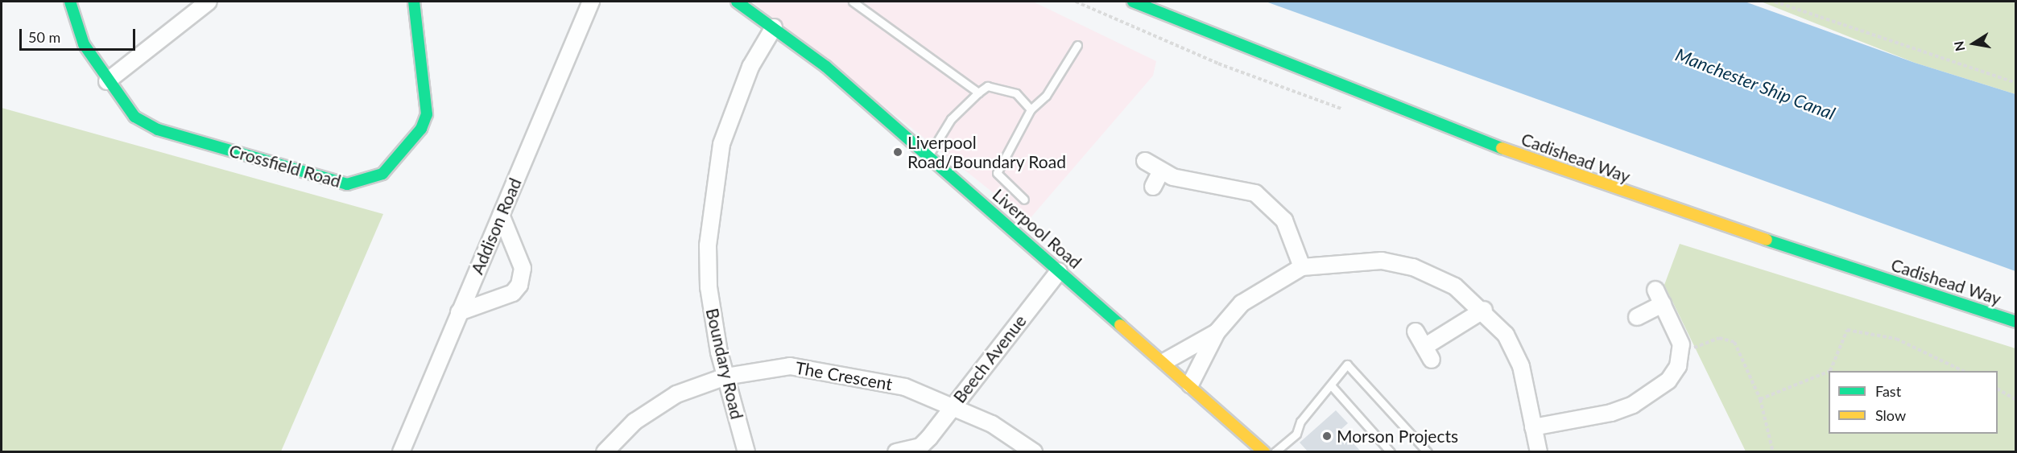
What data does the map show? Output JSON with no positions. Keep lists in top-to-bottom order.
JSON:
{
  "streets": {
    "main road": ["Cadishead Way", "Crossfield Road", "Liverpool Road"],
    "street": [
      "Addison Road",
      "Beech Avenue",
      "Boundary Road",
      "The Crescent"
    ]
  },
  "crossings": [
    ["Liverpool Road", "Beech Avenue"],
    ["Liverpool Road", "Boundary Road"],
    ["Beech Avenue", "The Crescent"],
    ["Boundary Road", "The Crescent"]
  ],
  "water": ["Manchester Ship Canal"],
  "places": ["Liverpool Road/Boundary Road", "Morson Projects"],
  "legend": ["Fast", "Slow"],
  "scale_bar": "50 m",
  "north": "left"
}
